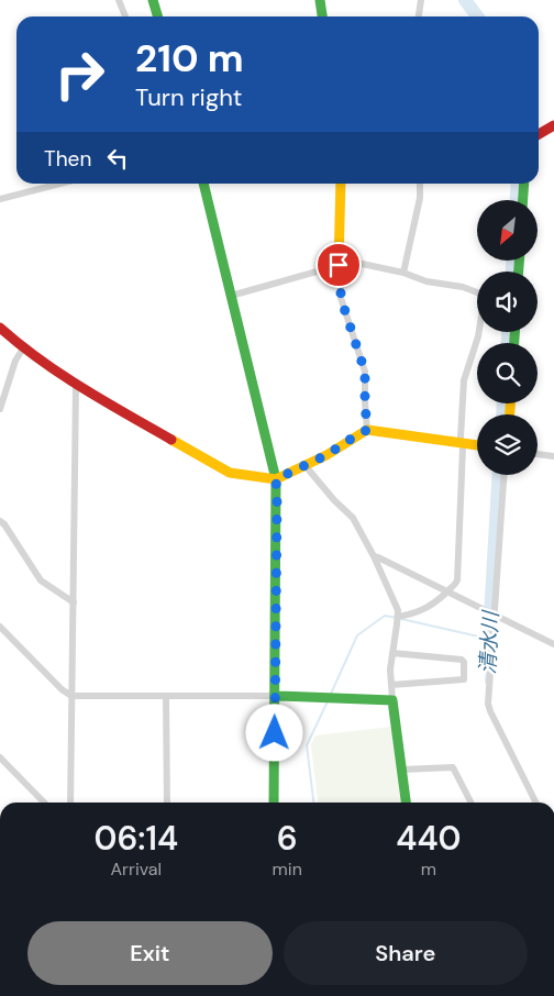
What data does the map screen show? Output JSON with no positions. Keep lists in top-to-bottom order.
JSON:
{
  "water": ["清水川"],
  "north": "bottom left",
  "page": {
    "turn": ["210 m", "Turn right"],
    "then": "Then",
    "eta": [
      "06:14",
      "Arrival",
      "6",
      "min",
      "440",
      "m"
    ],
    "buttons": ["Exit", "Share"]
  }
}
